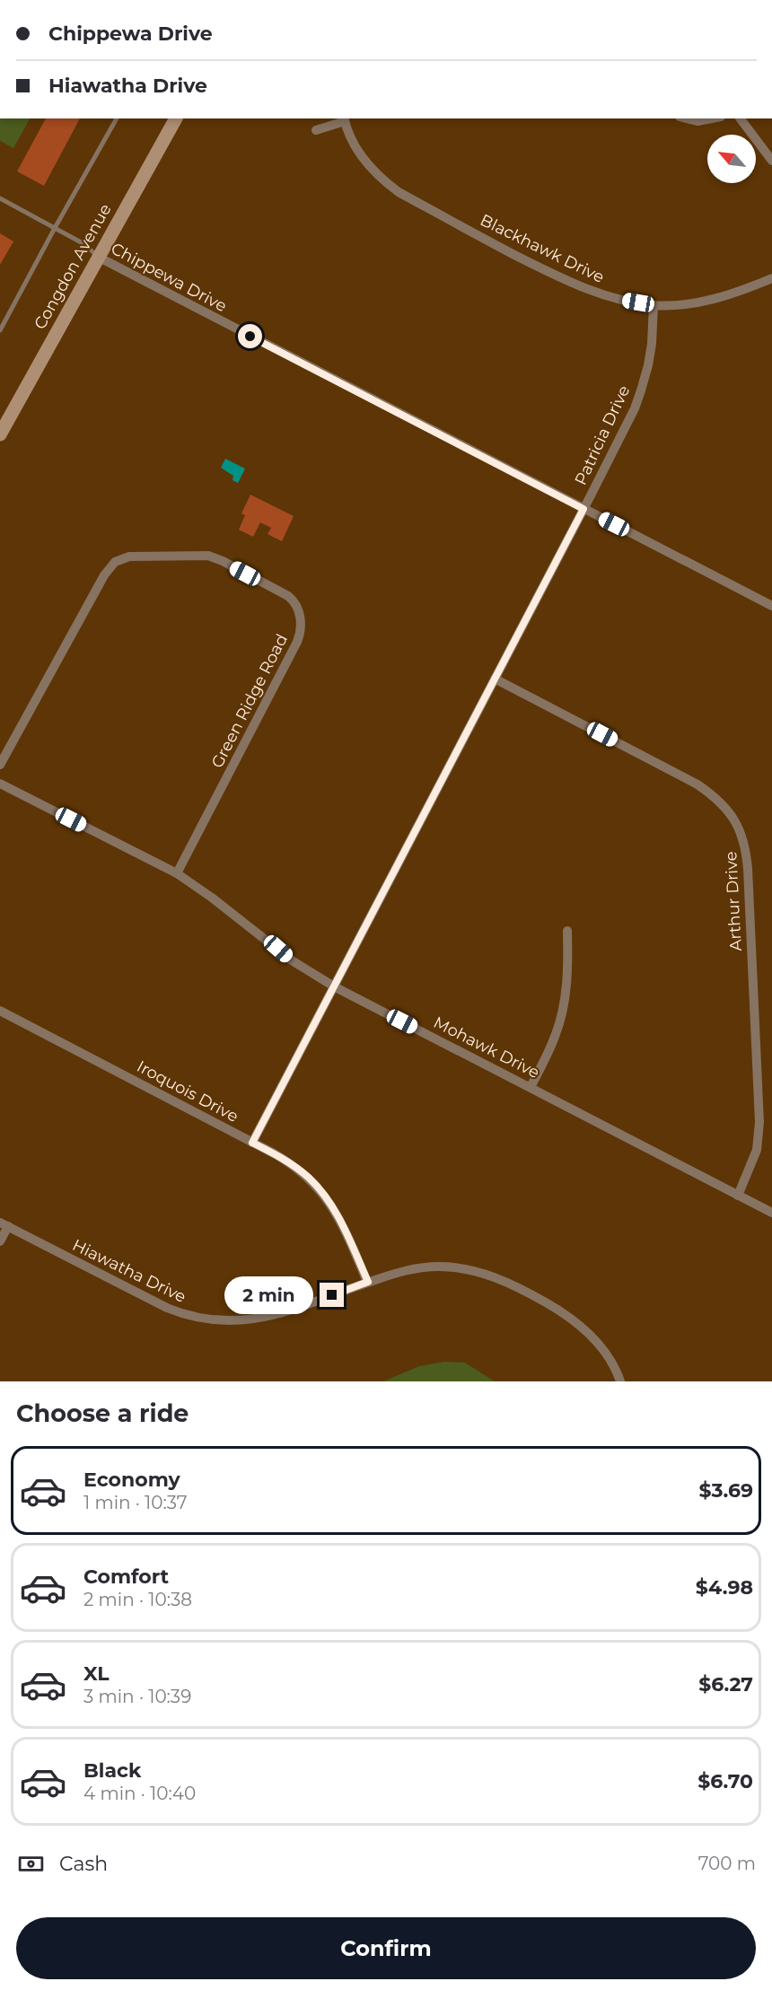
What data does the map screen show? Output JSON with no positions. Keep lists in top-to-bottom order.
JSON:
{
  "streets": {
    "street": [
      "Blackhawk Drive",
      "Congdon Avenue",
      "Chippewa Drive",
      "Patricia Drive",
      "Green Ridge Road",
      "Arthur Drive",
      "Mohawk Drive",
      "Iroquois Drive",
      "Hiawatha Drive"
    ]
  },
  "crossings": [
    ["Blackhawk Drive", "Patricia Drive"],
    ["Congdon Avenue", "Chippewa Drive"],
    ["Chippewa Drive", "Patricia Drive"],
    ["Patricia Drive", "Arthur Drive"],
    ["Patricia Drive", "Mohawk Drive"],
    ["Patricia Drive", "Iroquois Drive"],
    ["Green Ridge Road", "Mohawk Drive"],
    ["Arthur Drive", "Mohawk Drive"],
    ["Iroquois Drive", "Hiawatha Drive"]
  ],
  "north": "top left",
  "page": {
    "banner": ["Chippewa Drive", "Hiawatha Drive"],
    "bubble": "2 min",
    "heading": "Choose a ride",
    "list": [
      {
        "name": "Economy",
        "note": "1 min · 10:37",
        "value": "$3.69"
      },
      {
        "name": "Comfort",
        "note": "2 min · 10:38",
        "value": "$4.98"
      },
      {
        "name": "XL",
        "note": "3 min · 10:39",
        "value": "$6.27"
      },
      {
        "name": "Black",
        "note": "4 min · 10:40",
        "value": "$6.70"
      }
    ],
    "pay": ["Cash", "700 m"],
    "buttons": "Confirm"
  }
}
